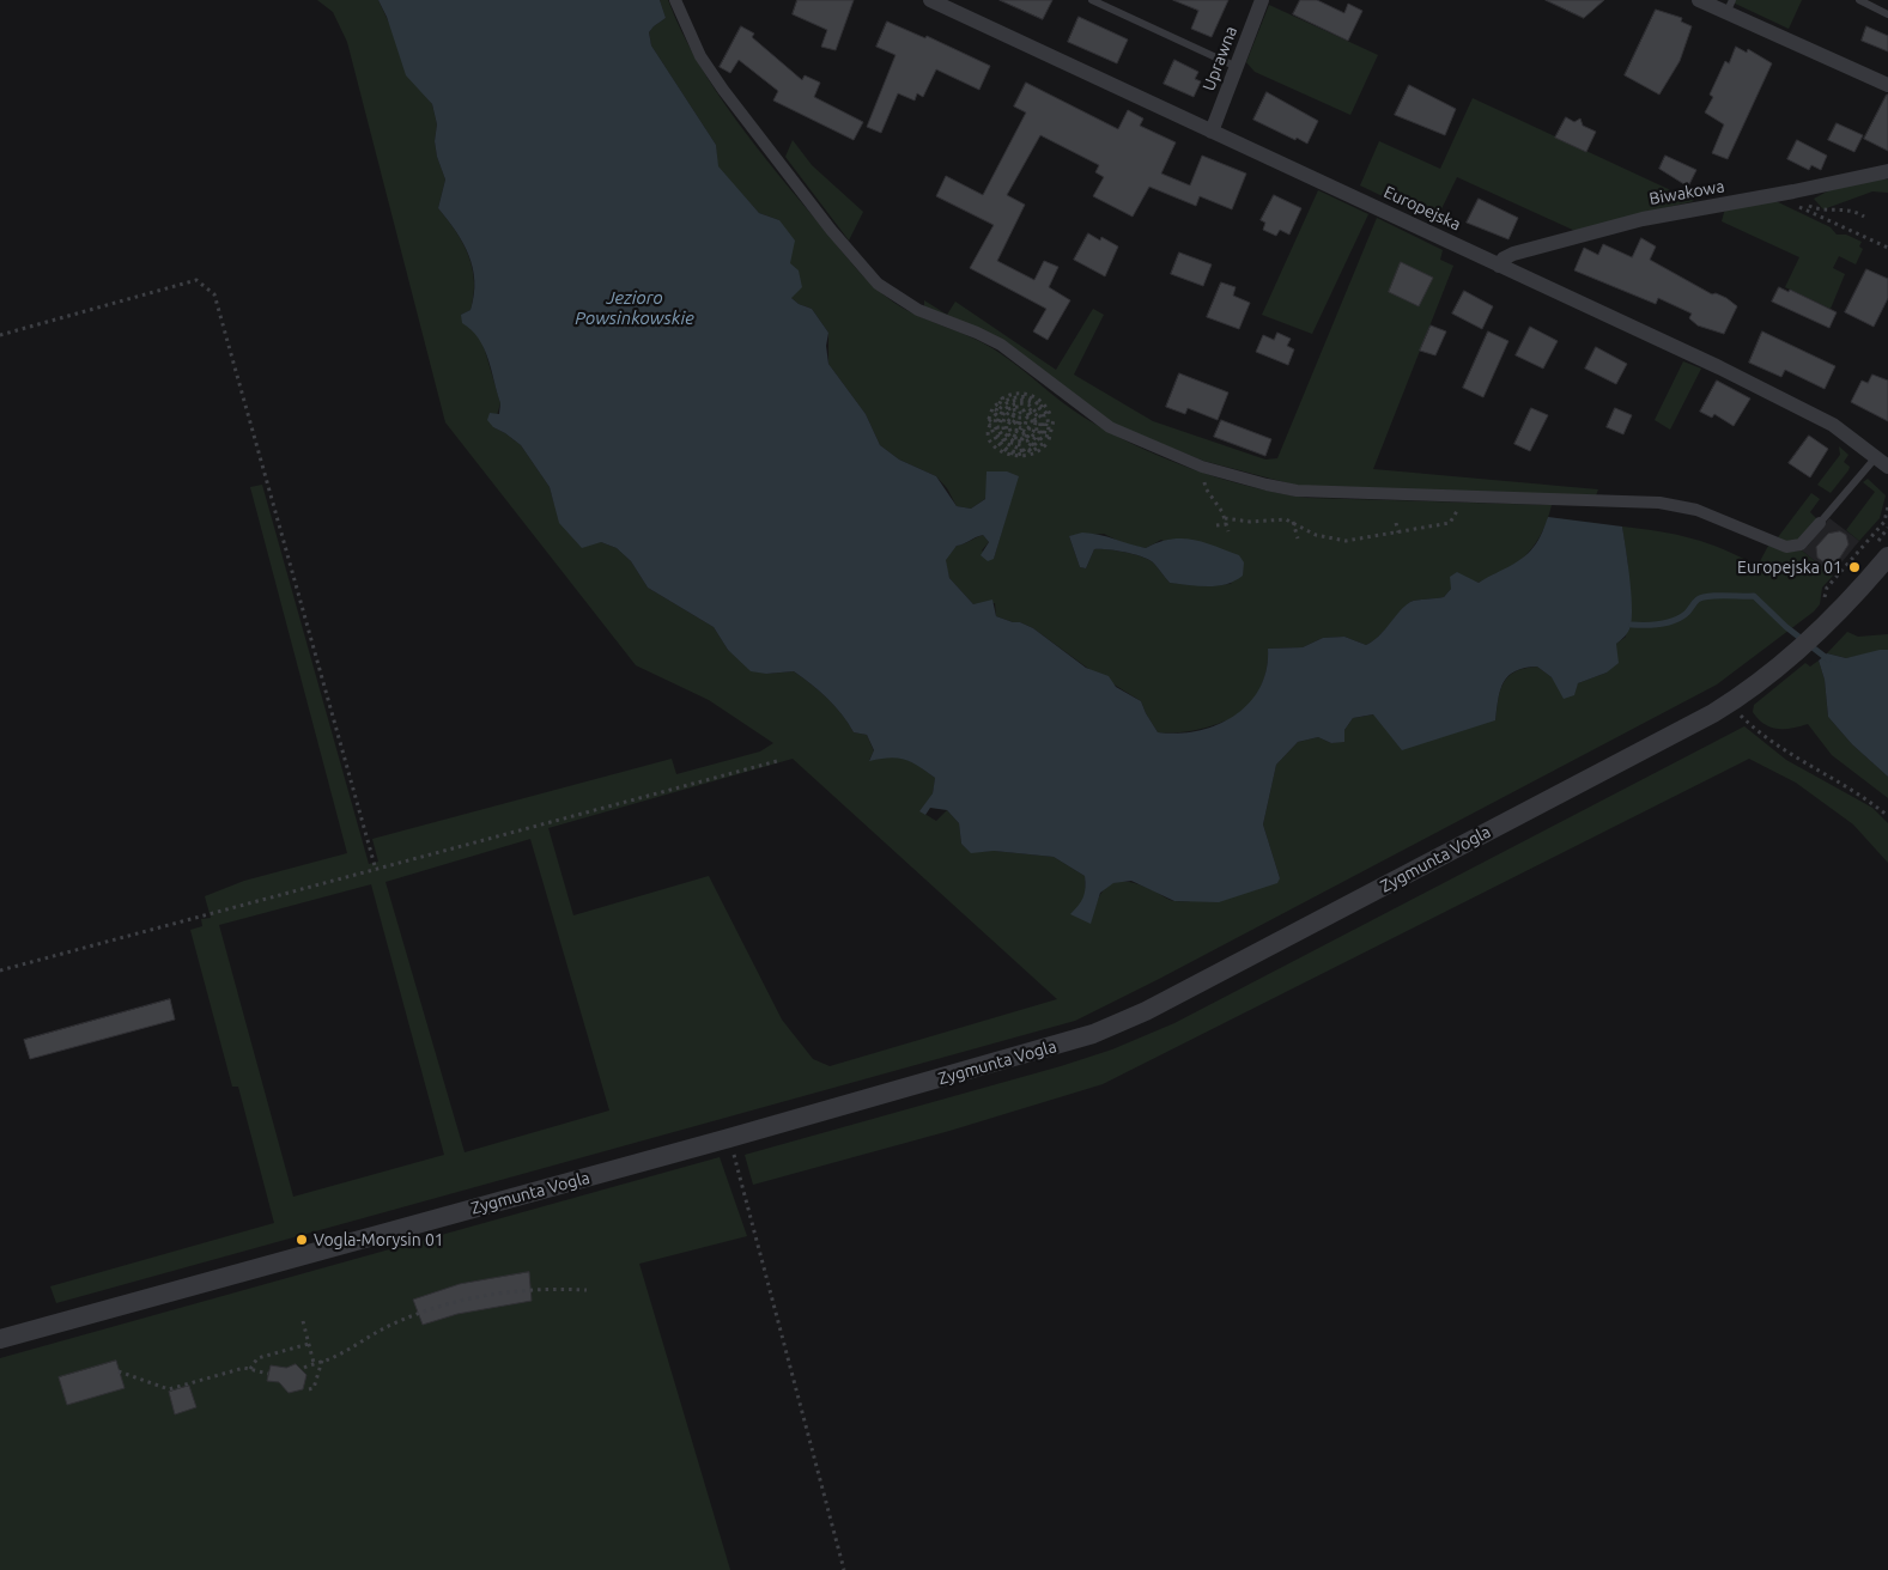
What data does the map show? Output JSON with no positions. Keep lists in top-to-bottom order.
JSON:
{
  "streets": {
    "street": [
      "Uprawna",
      "Biwakowa",
      "Europejska",
      "Zygmunta Vogla"
    ]
  },
  "crossings": [
    ["Uprawna", "Europejska"],
    ["Biwakowa", "Europejska"]
  ],
  "water": ["Jezioro Powsinkowskie"],
  "places": ["Europejska 01", "Vogla-Morysin 01"]
}
